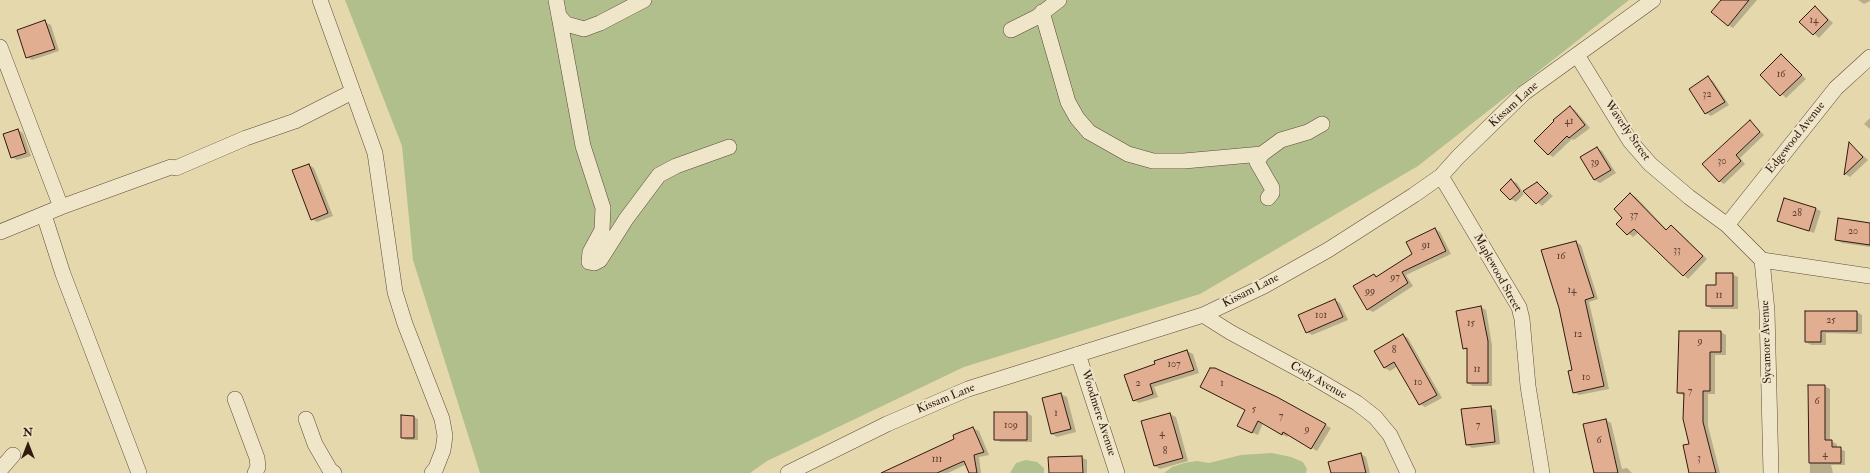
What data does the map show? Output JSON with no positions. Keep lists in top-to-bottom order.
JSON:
{
  "streets": {
    "street": [
      "Kissam Lane",
      "Waverly Street",
      "Edgewood Avenue",
      "Maplewood Street",
      "Sycamore Avenue",
      "Cody Avenue",
      "Woodmere Avenue"
    ]
  },
  "crossings": [
    ["Kissam Lane", "Waverly Street"],
    ["Kissam Lane", "Maplewood Street"],
    ["Kissam Lane", "Cody Avenue"],
    ["Kissam Lane", "Woodmere Avenue"],
    ["Waverly Street", "Edgewood Avenue"]
  ],
  "house_numbers": [
    "14",
    "16",
    "32",
    "41",
    "30",
    "39",
    "28",
    "37",
    "20",
    "91",
    "33",
    "16",
    "97",
    "14",
    "99",
    "11",
    "101",
    "25",
    "15",
    "12",
    "9",
    "8",
    "107",
    "11",
    "10",
    "10",
    "2",
    "1",
    "7",
    "6",
    "5",
    "1",
    "7",
    "109",
    "7",
    "9",
    "4",
    "6",
    "8",
    "4",
    "3",
    "111"
  ],
  "north": "top"
}
